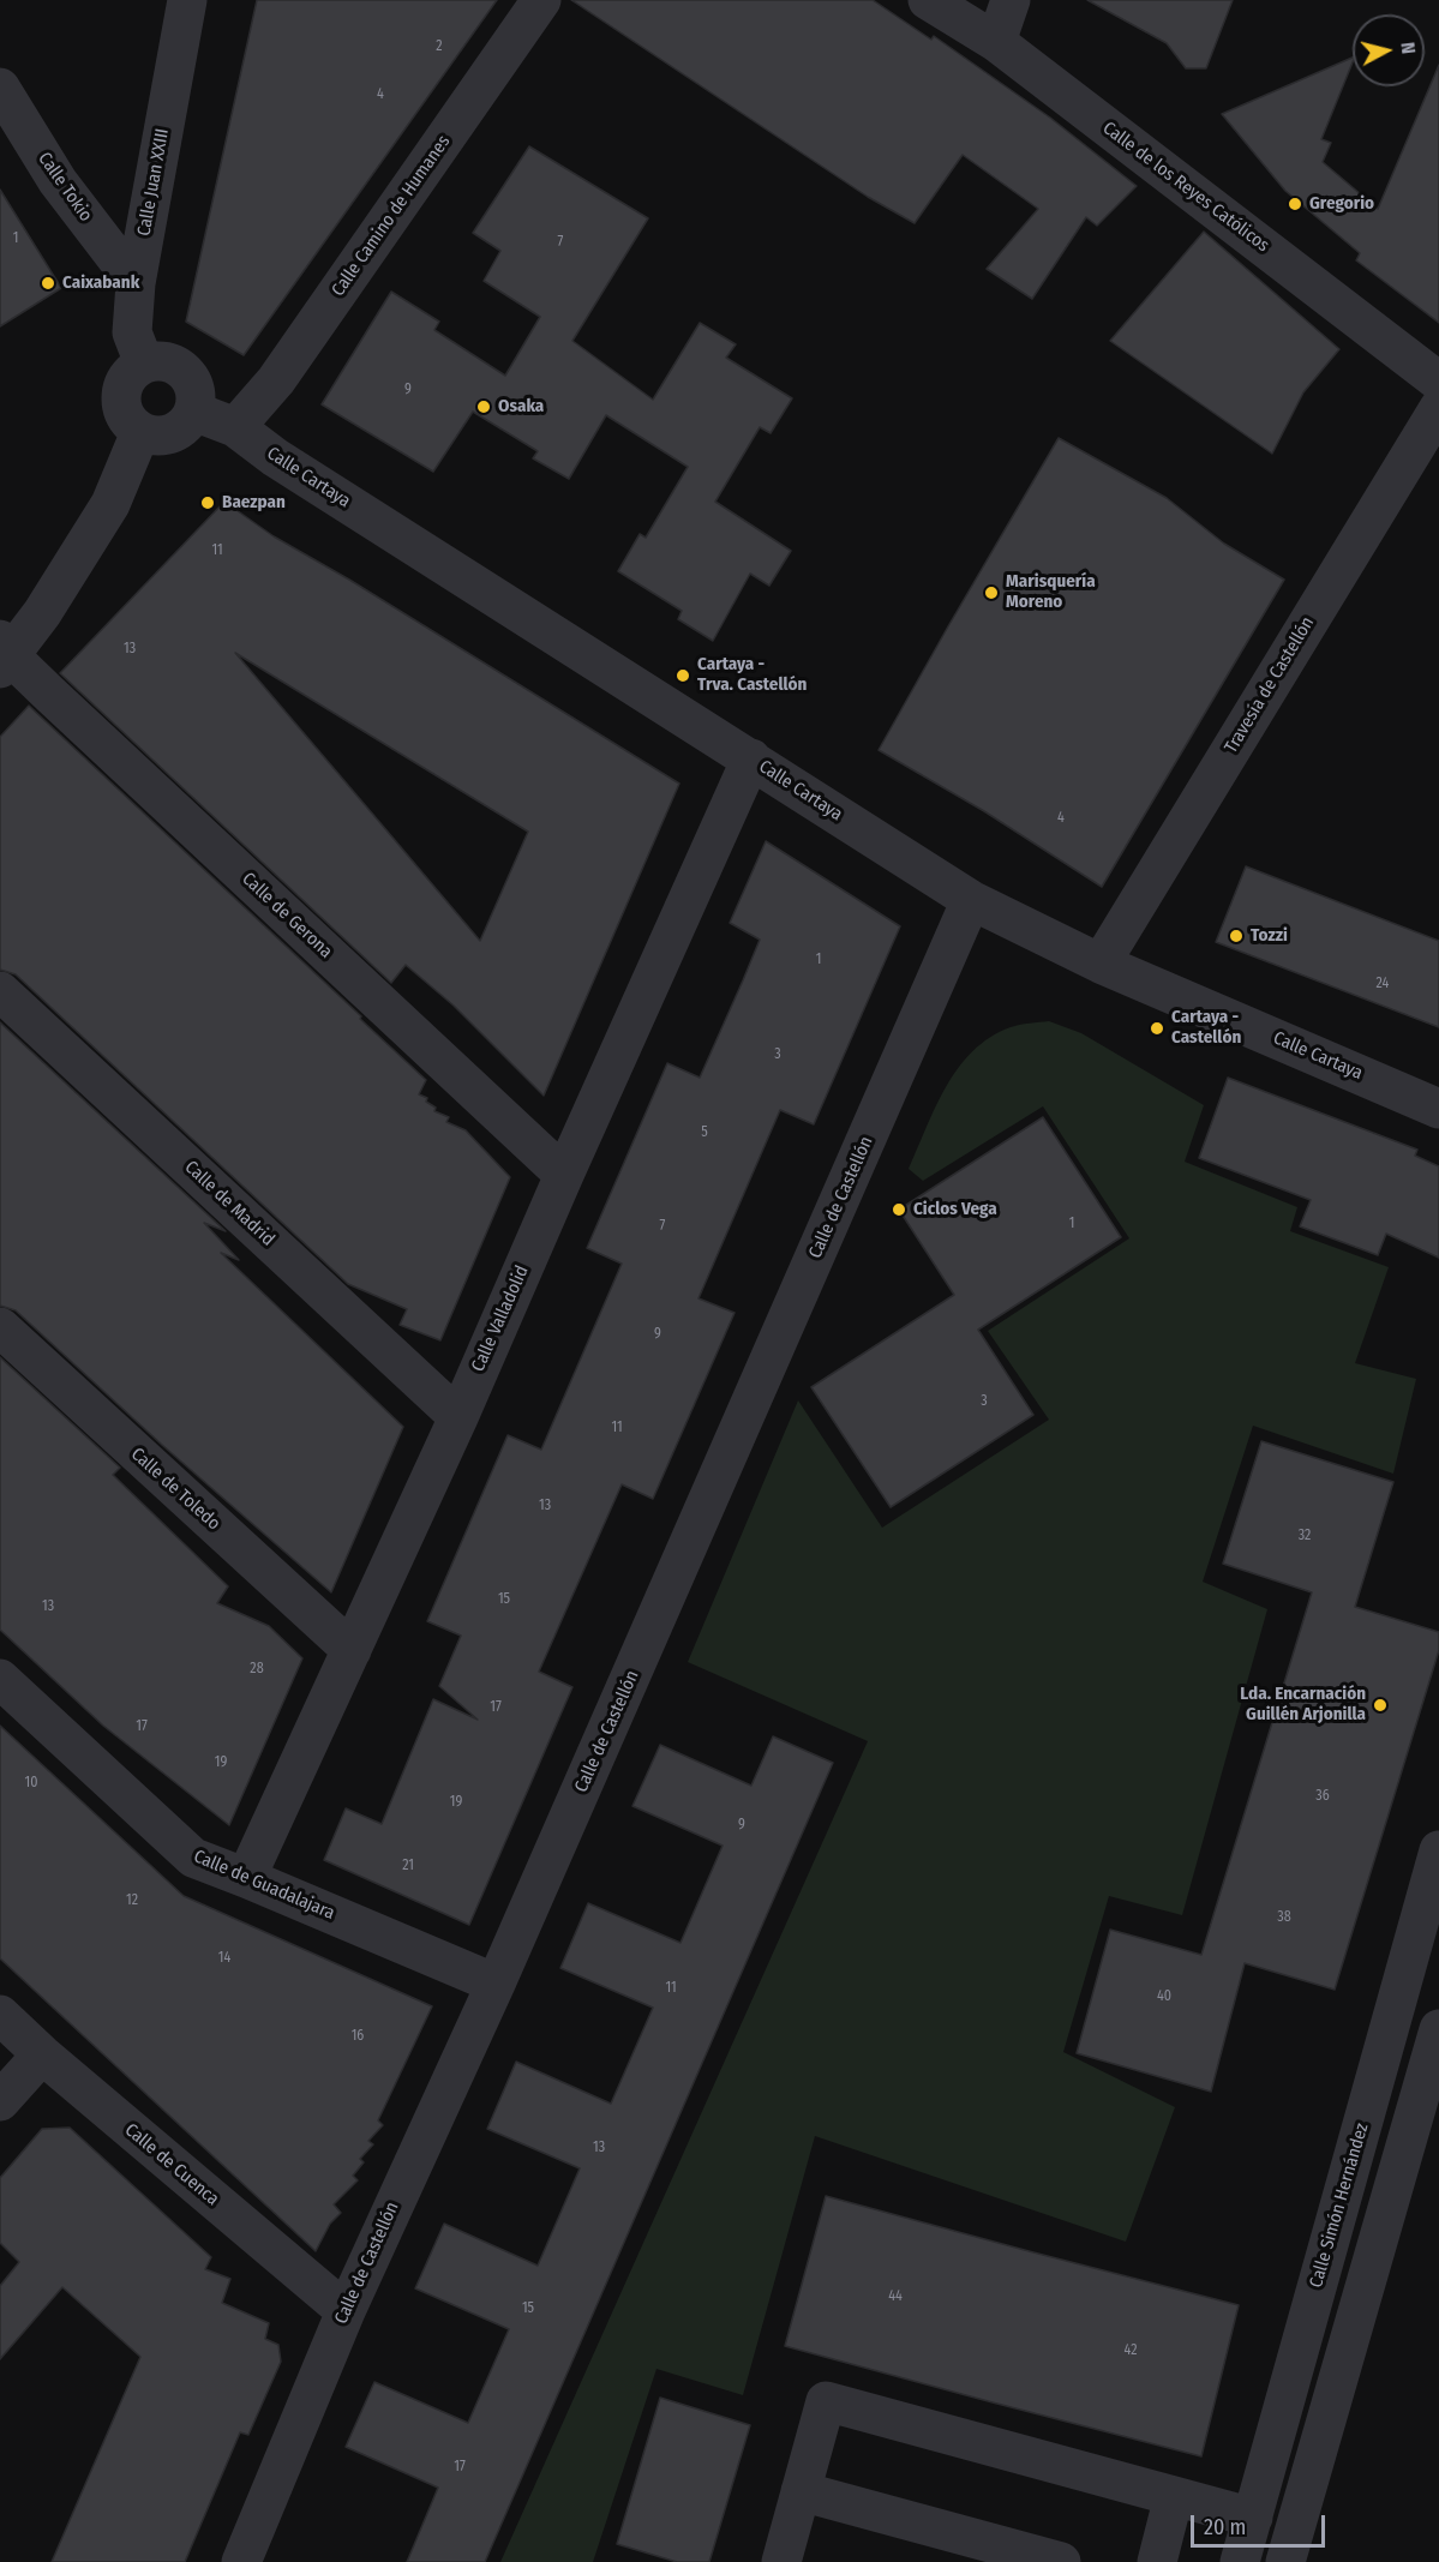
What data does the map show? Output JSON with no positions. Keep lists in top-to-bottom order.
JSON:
{
  "streets": {
    "street": [
      "Calle Juan XXIII",
      "Calle Tokio",
      "Calle de los Reyes Católicos",
      "Calle Camino de Humanes",
      "Calle Cartaya",
      "Travesía de Castellón",
      "Calle de Gerona",
      "Calle de Castellón",
      "Calle de Madrid",
      "Calle Valladolid",
      "Calle de Toledo",
      "Calle de Guadalajara",
      "Calle de Cuenca",
      "Calle Simón Hernández"
    ]
  },
  "crossings": [
    ["Calle Juan XXIII", "Calle Tokio"],
    ["Calle Juan XXIII", "Calle Cartaya"],
    ["Calle Camino de Humanes", "Calle Cartaya"],
    ["Calle Cartaya", "Travesía de Castellón"],
    ["Calle Cartaya", "Calle de Castellón"],
    ["Calle Cartaya", "Calle Valladolid"],
    ["Calle de Gerona", "Calle Valladolid"],
    ["Calle de Castellón", "Calle de Guadalajara"],
    ["Calle de Castellón", "Calle de Cuenca"],
    ["Calle de Madrid", "Calle Valladolid"],
    ["Calle Valladolid", "Calle de Toledo"],
    ["Calle Valladolid", "Calle de Guadalajara"]
  ],
  "places": [
    "Gregorio",
    "Caixabank",
    "Osaka",
    "Baezpan",
    "Marisquería Moreno",
    "Cartaya - Trva. Castellón",
    "Tozzi",
    "Cartaya - Castellón",
    "Ciclos Vega",
    "Lda. Encarnación Guillén Arjonilla"
  ],
  "house_numbers": [
    "2",
    "4",
    "1",
    "7",
    "9",
    "11",
    "13",
    "4",
    "1",
    "24",
    "3",
    "5",
    "1",
    "7",
    "9",
    "3",
    "11",
    "13",
    "32",
    "15",
    "13",
    "28",
    "17",
    "17",
    "19",
    "10",
    "36",
    "19",
    "9",
    "21",
    "12",
    "38",
    "14",
    "11",
    "40",
    "16",
    "13",
    "44",
    "15",
    "42",
    "17"
  ],
  "scale_bar": "20 m",
  "north": "right"
}
